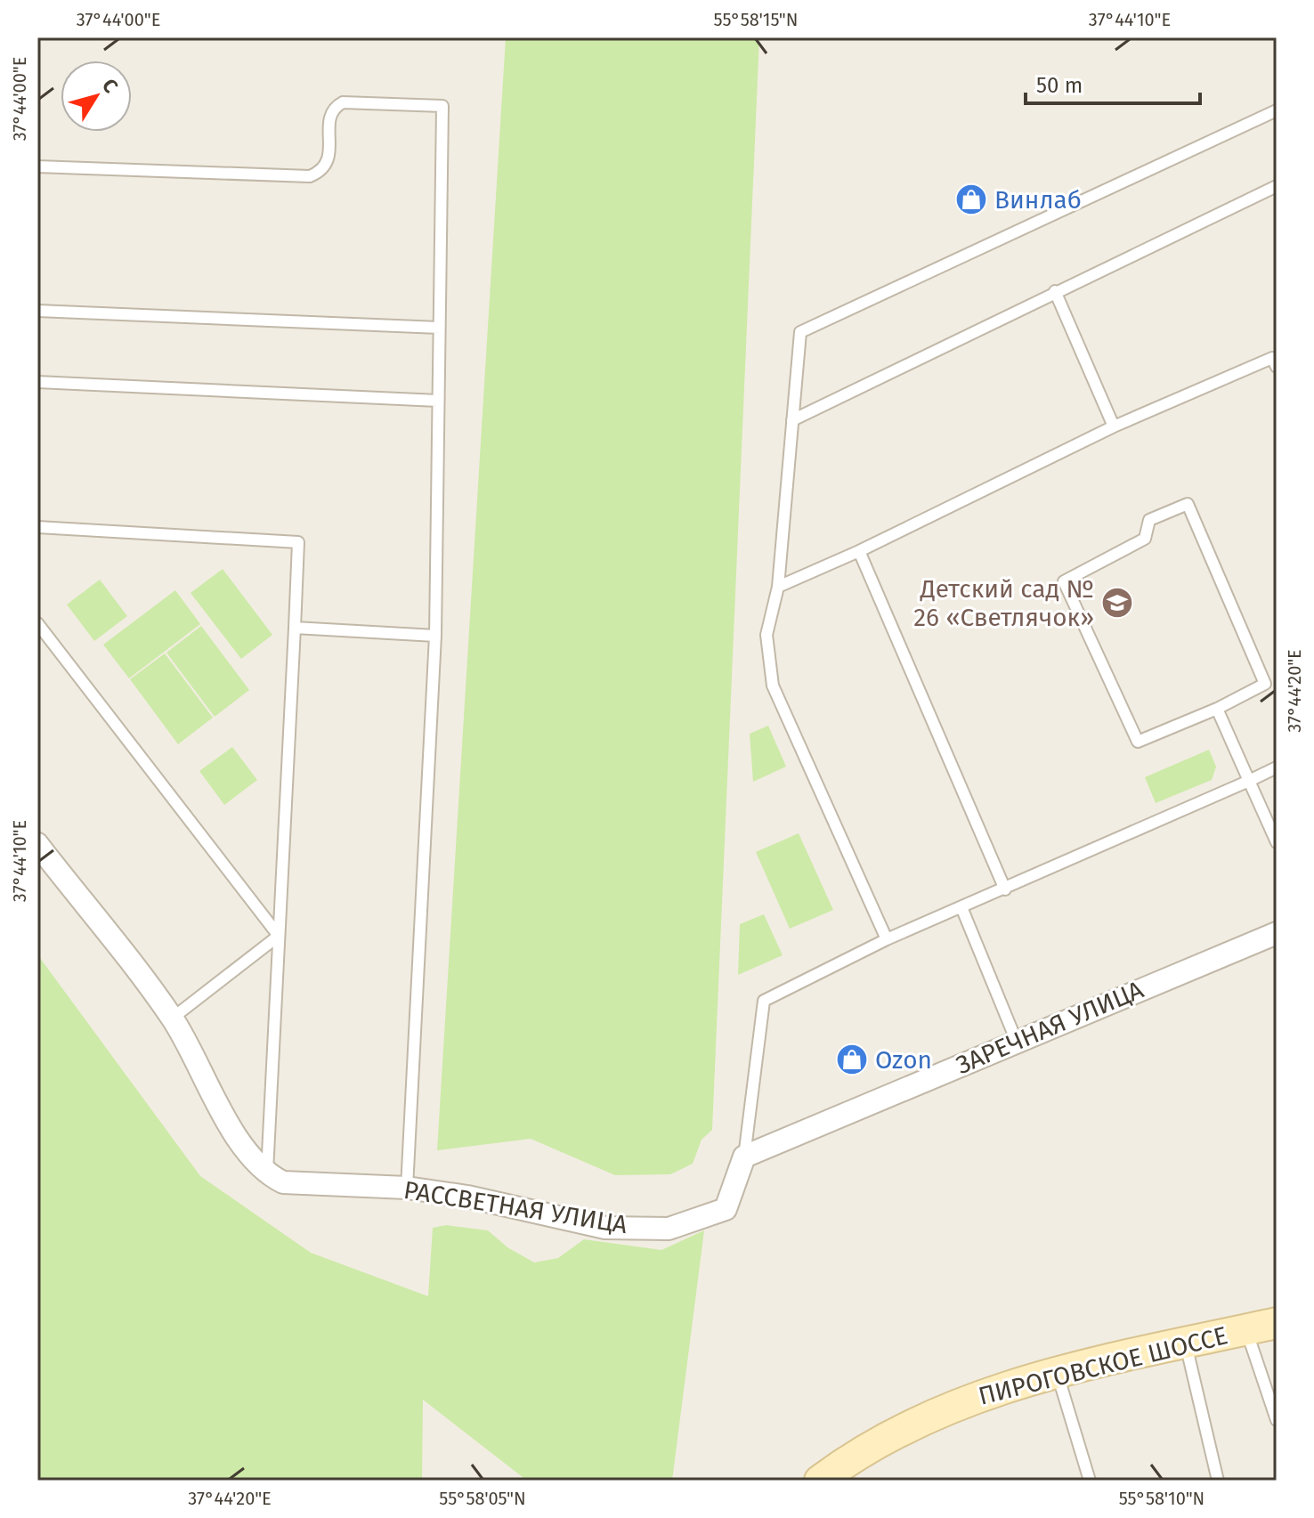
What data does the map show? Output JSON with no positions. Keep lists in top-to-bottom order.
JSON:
{
  "streets": {
    "main road": ["ПИРОГОВСКОЕ ШОССЕ"],
    "street": ["ЗАРЕЧНАЯ УЛИЦА", "РАССВЕТНАЯ УЛИЦА"]
  },
  "crossings": [
    ["ЗАРЕЧНАЯ УЛИЦА", "РАССВЕТНАЯ УЛИЦА"]
  ],
  "places": {
    "shop": ["Винлаб", "Ozon"],
    "school or university": ["Детский сад № 26 «Светлячок»"]
  },
  "scale_bar": "50 m",
  "north": "top right",
  "coordinates": [
    "37°44'00\"E",
    "55°58'15\"N",
    "37°44'10\"E",
    "37°44'20\"E",
    "55°58'05\"N",
    "55°58'10\"N"
  ]
}
